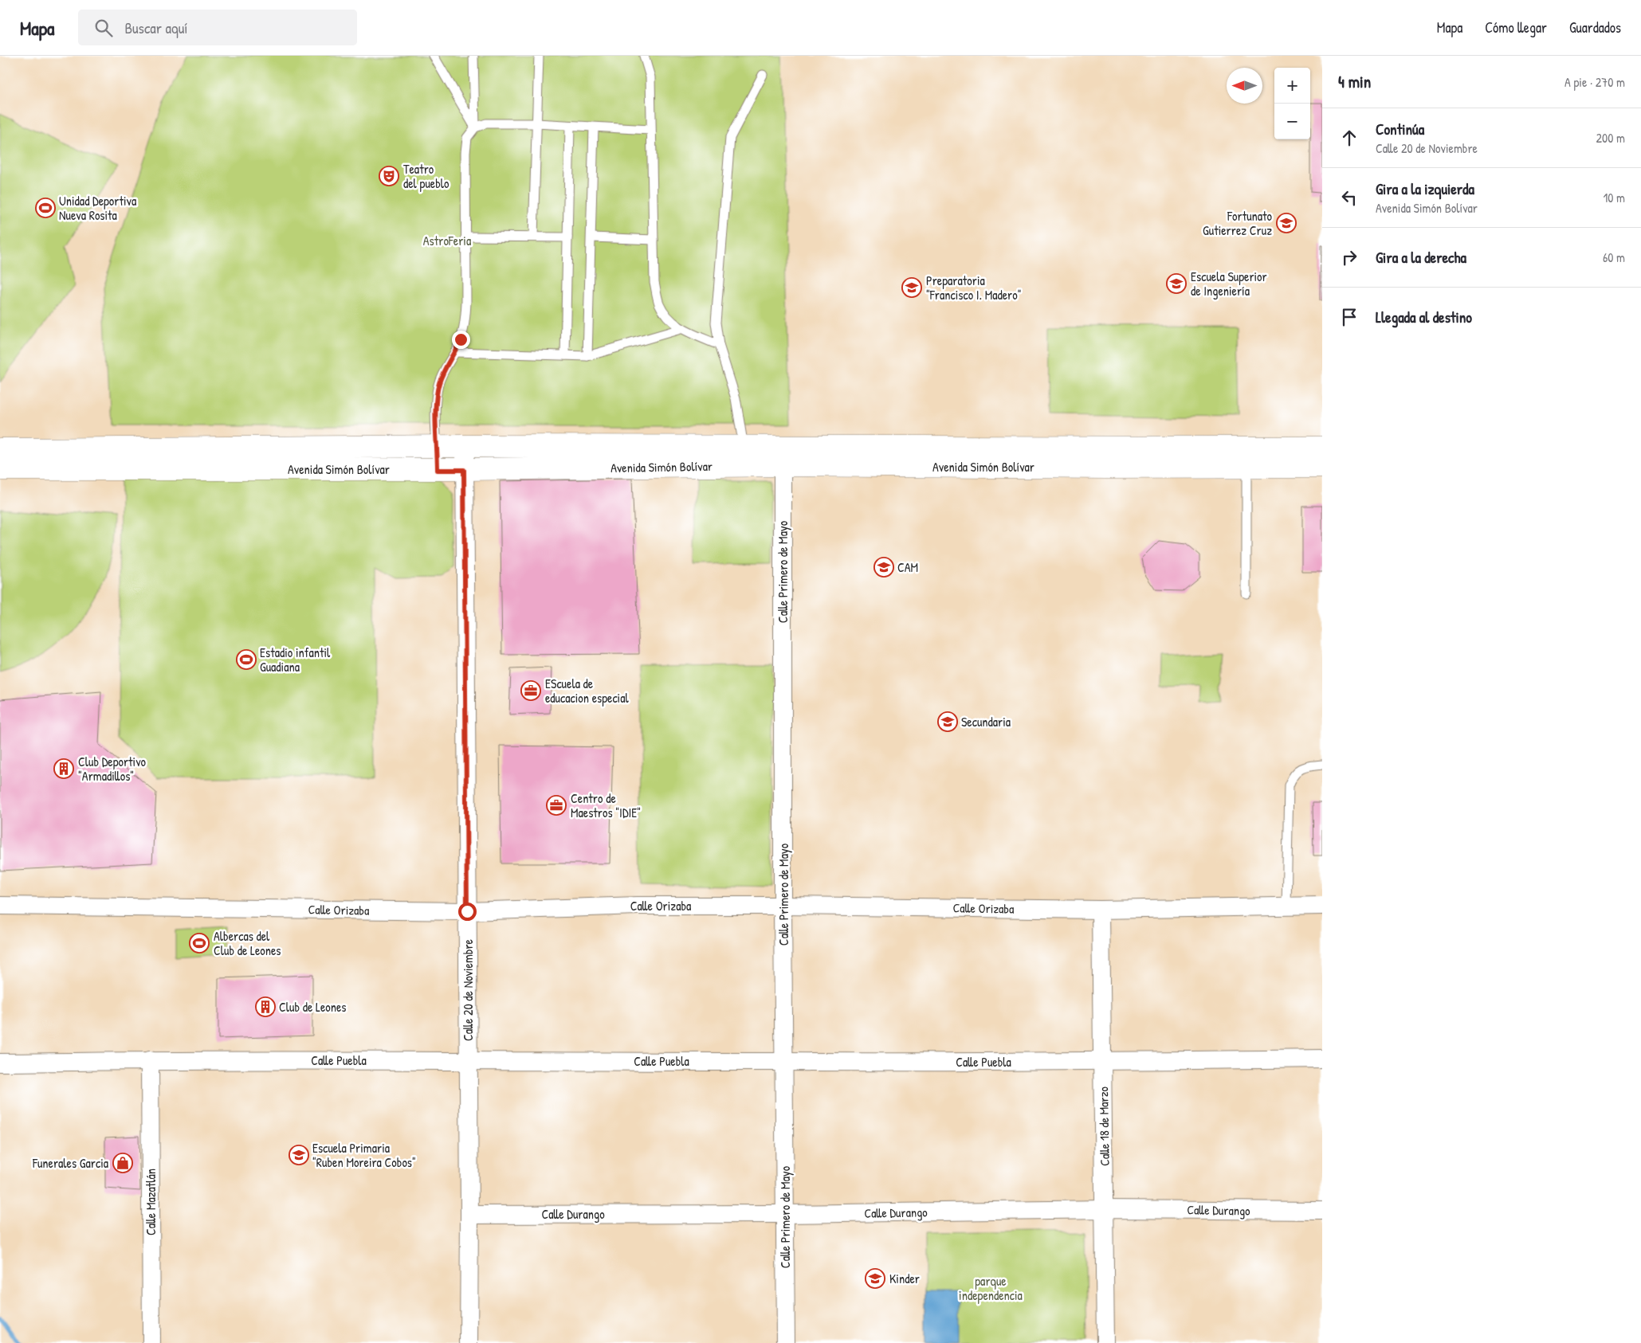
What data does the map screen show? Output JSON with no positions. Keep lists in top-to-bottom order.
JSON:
{
  "streets": {
    "street": [
      "Avenida Simón Bolívar",
      "Calle Primero de Mayo",
      "Calle Orizaba",
      "Calle 20 de Noviembre",
      "Calle Puebla",
      "Calle 18 de Marzo",
      "Calle Mazatlán",
      "Calle Durango"
    ]
  },
  "crossings": [
    ["Avenida Simón Bolívar", "Calle Primero de Mayo"],
    ["Avenida Simón Bolívar", "Calle 20 de Noviembre"],
    ["Calle Primero de Mayo", "Calle Orizaba"],
    ["Calle Primero de Mayo", "Calle Puebla"],
    ["Calle Primero de Mayo", "Calle Durango"],
    ["Calle Orizaba", "Calle 20 de Noviembre"],
    ["Calle Orizaba", "Calle 18 de Marzo"],
    ["Calle 20 de Noviembre", "Calle Puebla"],
    ["Calle 20 de Noviembre", "Calle Durango"],
    ["Calle Puebla", "Calle 18 de Marzo"],
    ["Calle Puebla", "Calle Mazatlán"],
    ["Calle 18 de Marzo", "Calle Durango"]
  ],
  "parks": ["AstroFeria", "parque independencia"],
  "places": {
    "theatre": ["Teatro del pueblo"],
    "sports": ["Unidad Deportiva Nueva Rosita", "Estadio infantil Guadiana", "Albercas del Club de Leones"],
    "school or university": [
      "Fortunato Gutierrez Cruz",
      "Escuela Superior de Ingeniería",
      "Preparatoria \"Francisco I. Madero\"",
      "CAM",
      "Secundaria",
      "Escuela Primaria \"Ruben Moreira Cobos\"",
      "Kinder"
    ],
    "office": ["EScuela de educacion especial", "Centro de Maestros \"IDIE\""],
    "building": ["Club Deportivo \"Armadillos\"", "Club de Leones"],
    "shop": ["Funerales Garcia"]
  },
  "north": "left",
  "page": {
    "header": "Mapa",
    "search": "Buscar aquí",
    "nav": ["Mapa", "Cómo llegar", "Guardados"],
    "heading": ["4 min", "A pie · 270 m"],
    "map_buttons": ["+", "−"],
    "list": [
      ["Continúa", "Calle 20 de Noviembre", "200 m"],
      ["Gira a la izquierda", "Avenida Simón Bolívar", "10 m"],
      ["Gira a la derecha", "60 m"],
      "Llegada al destino"
    ]
  }
}
